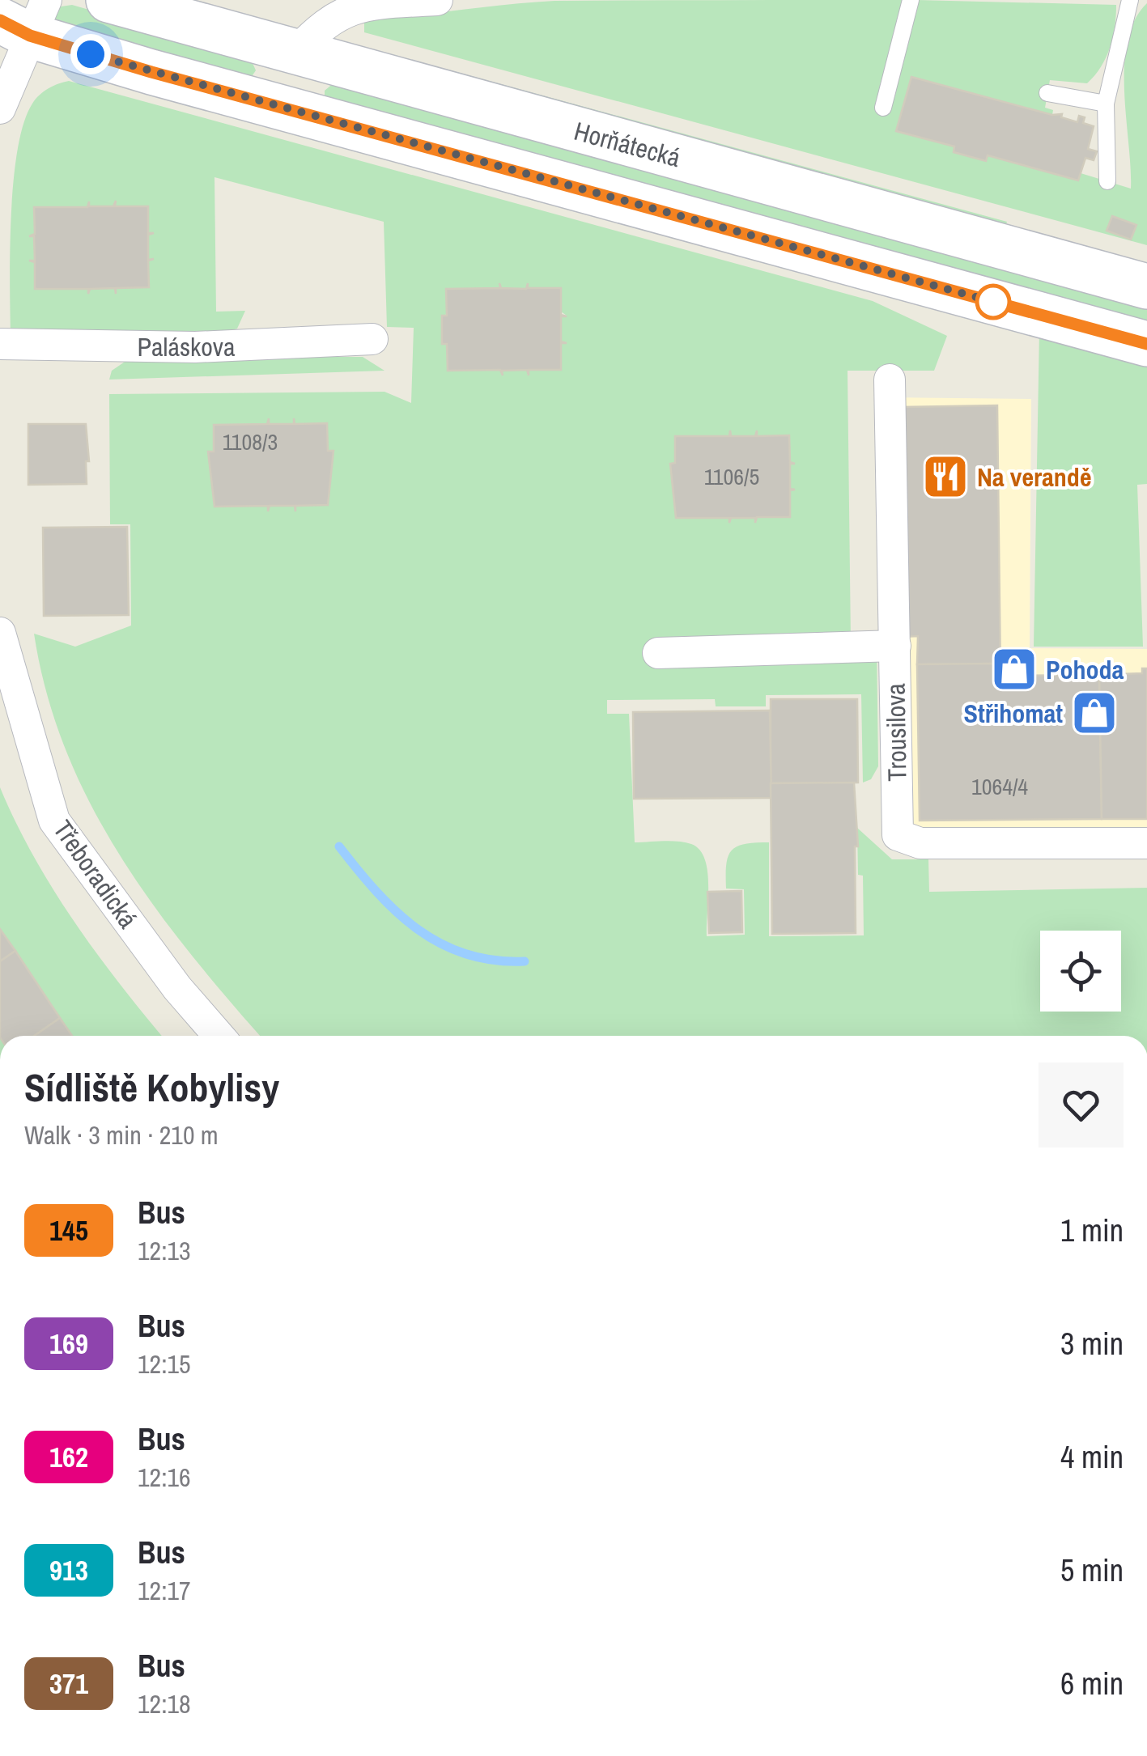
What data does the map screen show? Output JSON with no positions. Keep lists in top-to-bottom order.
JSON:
{
  "streets": {
    "main road": ["Horňátecká"],
    "street": ["Paláskova", "Trousilova", "Třeboradická"]
  },
  "places": {
    "restaurant": ["Na verandě"],
    "shop": ["Pohoda", "Střihomat"]
  },
  "lines": ["bus line 145"],
  "house_numbers": ["1108/3", "1106/5", "1064/4"],
  "page": {
    "heading": ["Sídliště Kobylisy", "Walk · 3 min · 210 m"],
    "list": [
      {
        "mark": "145",
        "name": "Bus",
        "note": "12:13",
        "value": "1 min"
      },
      {
        "mark": "169",
        "name": "Bus",
        "note": "12:15",
        "value": "3 min"
      },
      {
        "mark": "162",
        "name": "Bus",
        "note": "12:16",
        "value": "4 min"
      },
      {
        "mark": "913",
        "name": "Bus",
        "note": "12:17",
        "value": "5 min"
      },
      {
        "mark": "371",
        "name": "Bus",
        "note": "12:18",
        "value": "6 min"
      }
    ]
  }
}
